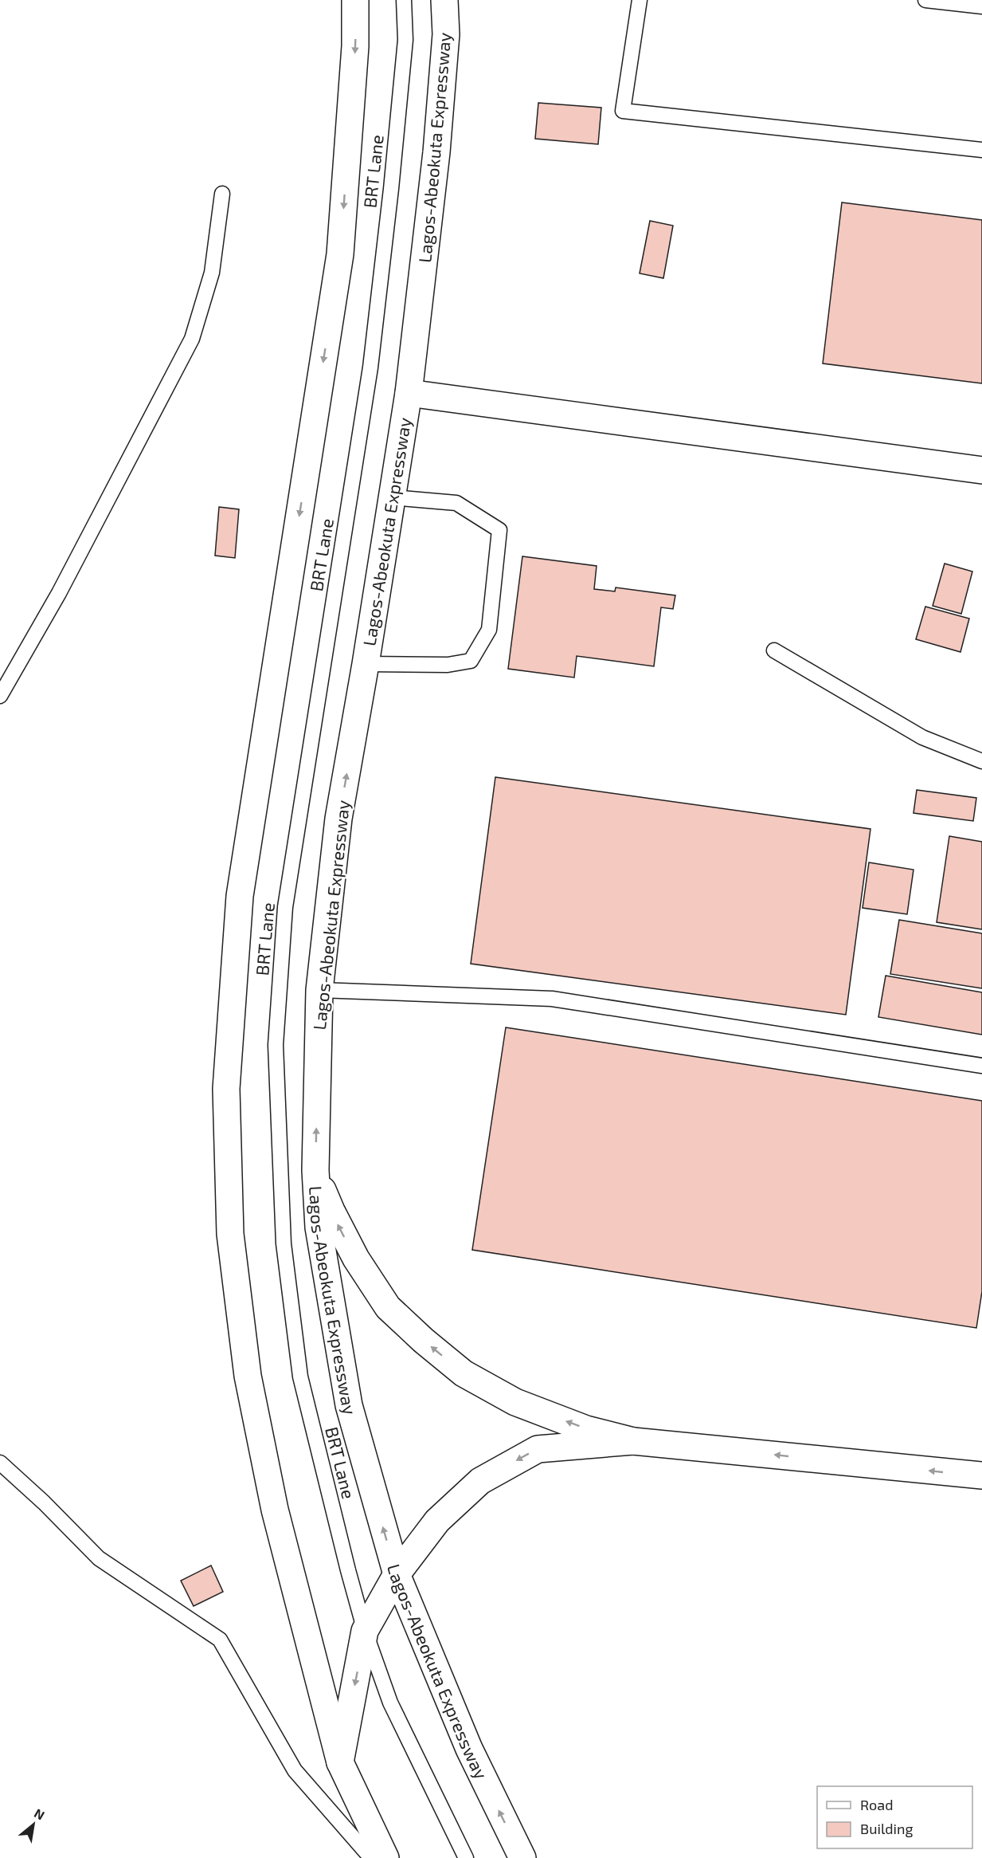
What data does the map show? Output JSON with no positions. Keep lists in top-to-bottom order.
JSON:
{
  "streets": {
    "main road": ["Lagos-Abeokuta Expressway"],
    "lane": ["BRT Lane"]
  },
  "legend": ["Road", "Building"],
  "north": "top right"
}
